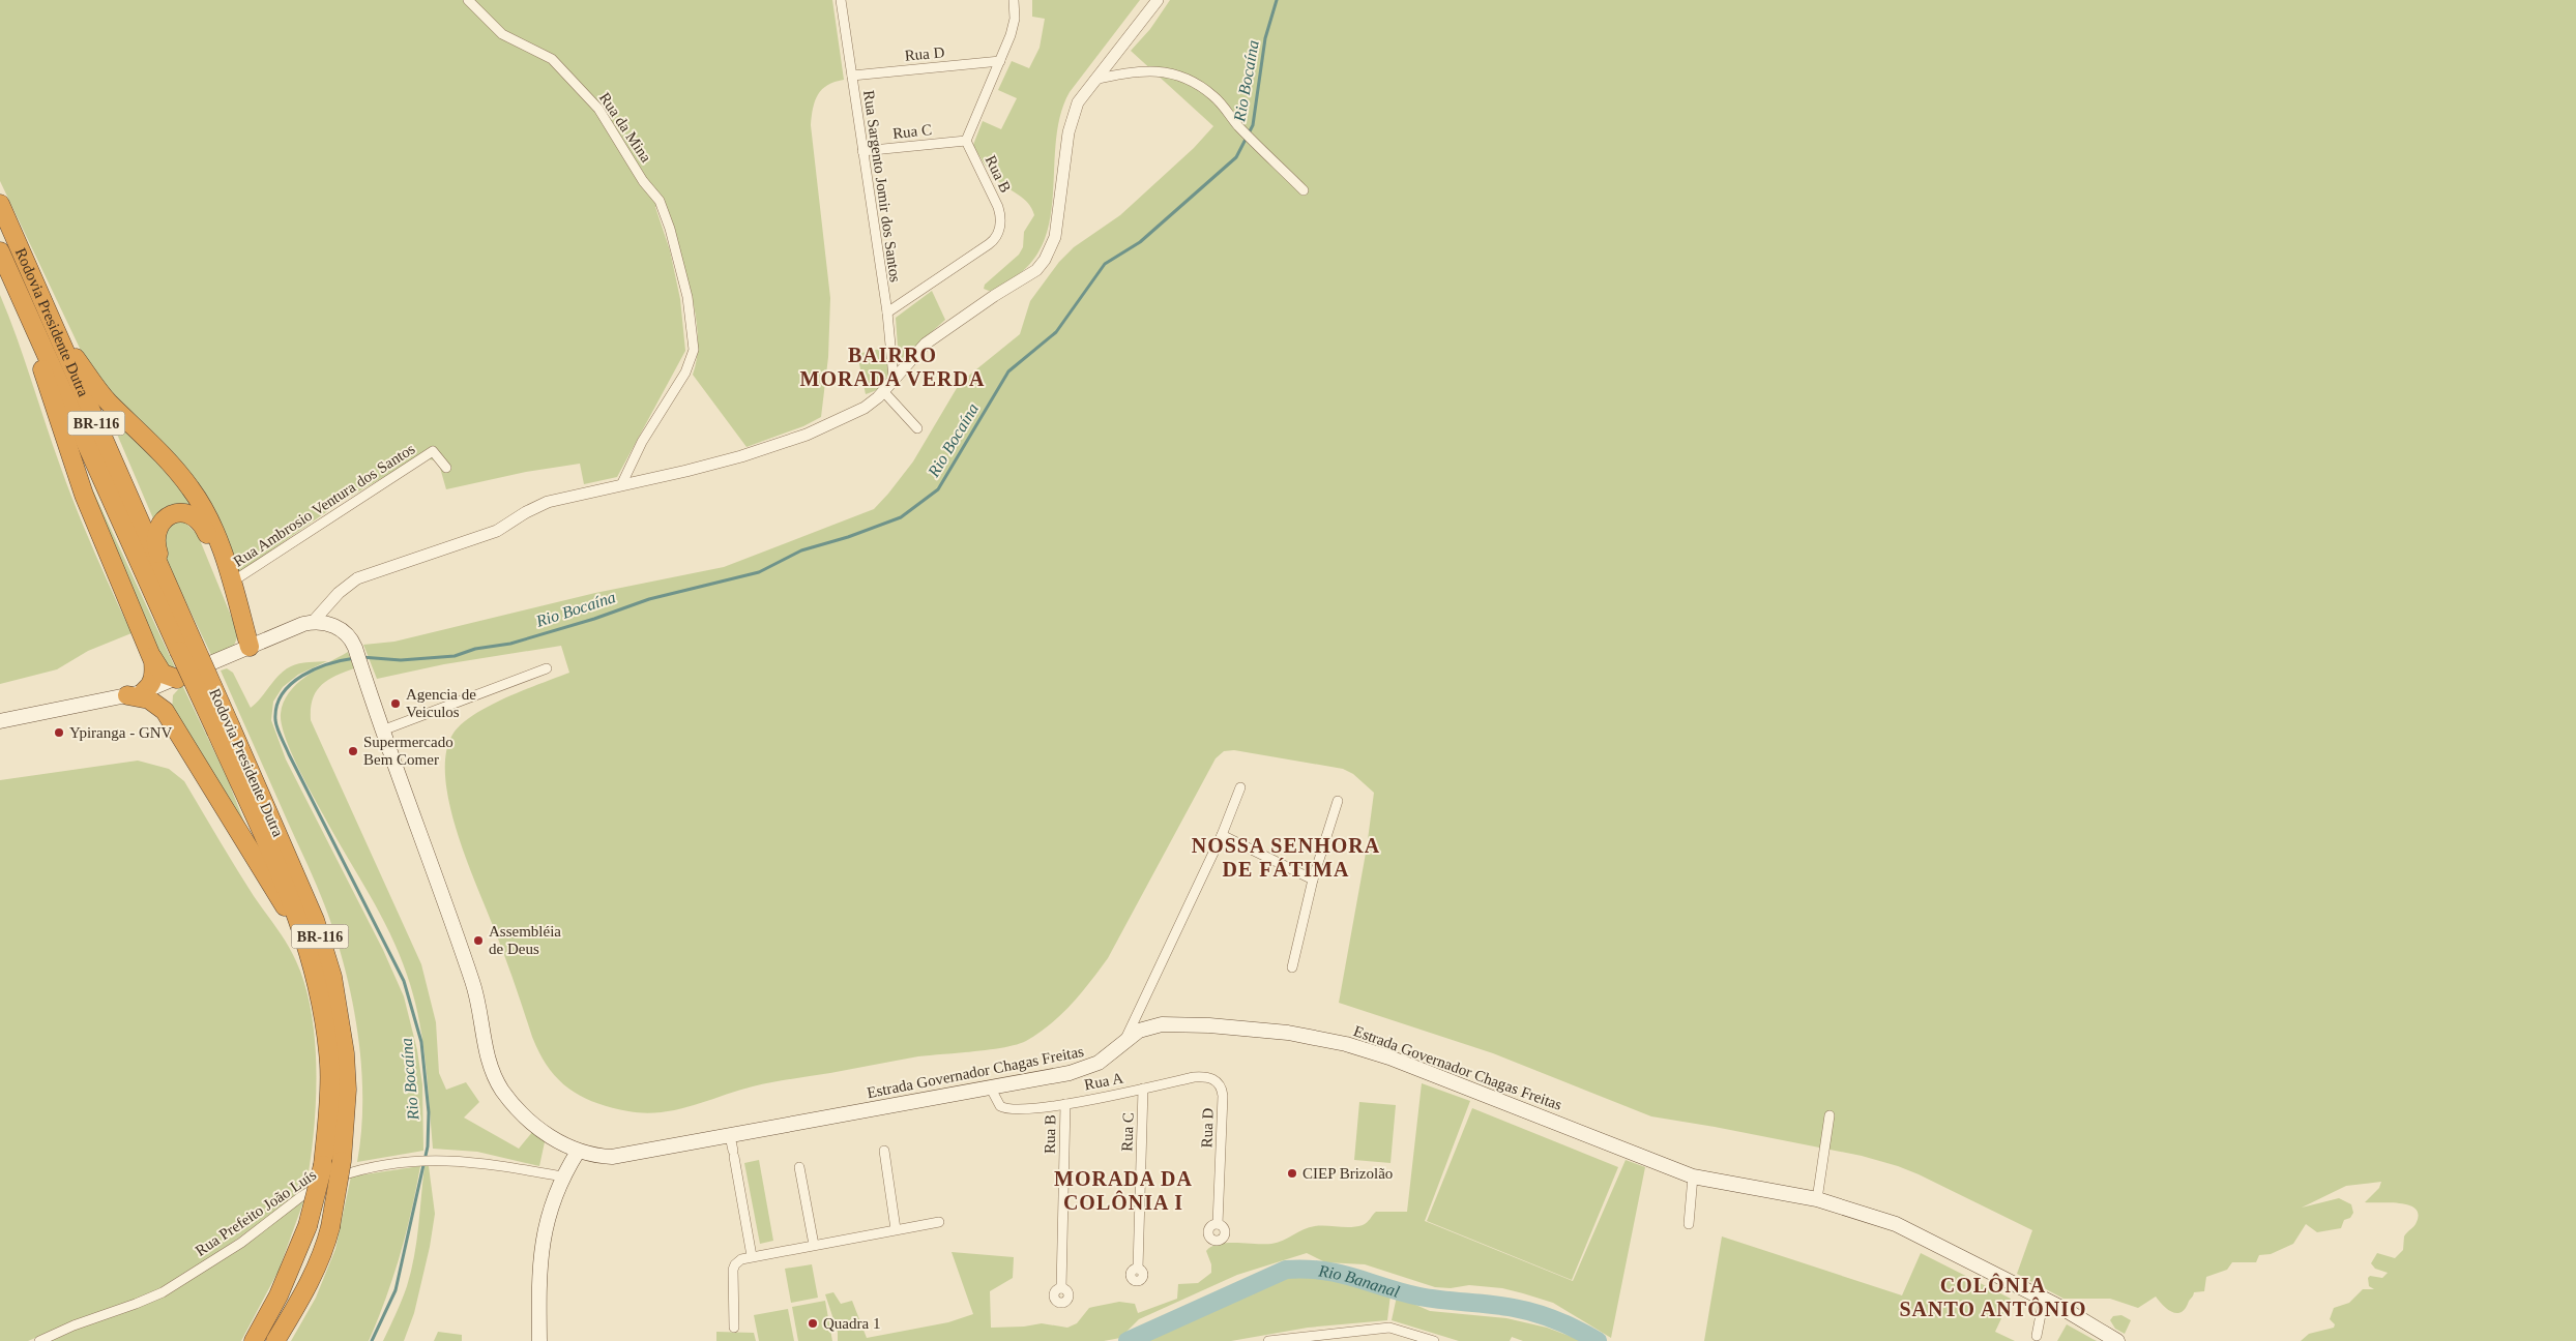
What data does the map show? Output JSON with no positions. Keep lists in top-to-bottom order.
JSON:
{
  "streets": {
    "highway": ["Rodovia Presidente Dutra", "BR-116"],
    "main road": ["Estrada Governador Chagas Freitas"],
    "street": [
      "Rua D",
      "Rua da Mina",
      "Rua C",
      "Rua B",
      "Rua Sargento Jomir dos Santos",
      "Rua Ambrosio Ventura dos Santos",
      "Rua A",
      "Rua Prefeito João Luís"
    ]
  },
  "crossings": [
    ["Rua D", "Rua Sargento Jomir dos Santos"],
    ["Rua D", "Rua A"],
    ["Rua C", "Rua B"],
    ["Rua C", "Rua Sargento Jomir dos Santos"],
    ["Rua C", "Rua A"],
    ["Rua B", "Rua Sargento Jomir dos Santos"],
    ["Rua B", "Rua A"],
    ["Estrada Governador Chagas Freitas", "Rua A"]
  ],
  "districts": [
    "BAIRRO MORADA VERDA",
    "NOSSA SENHORA DE FÁTIMA",
    "MORADA DA COLÔNIA I",
    "COLÔNIA SANTO ANTÔNIO"
  ],
  "water": ["Rio Bocaína", "Rio Bananal"],
  "places": [
    "Agencia de Veiculos",
    "Ypiranga - GNV",
    "Supermercado Bem Comer",
    "Assembléia de Deus",
    "CIEP Brizolão",
    "Quadra 1"
  ]
}
